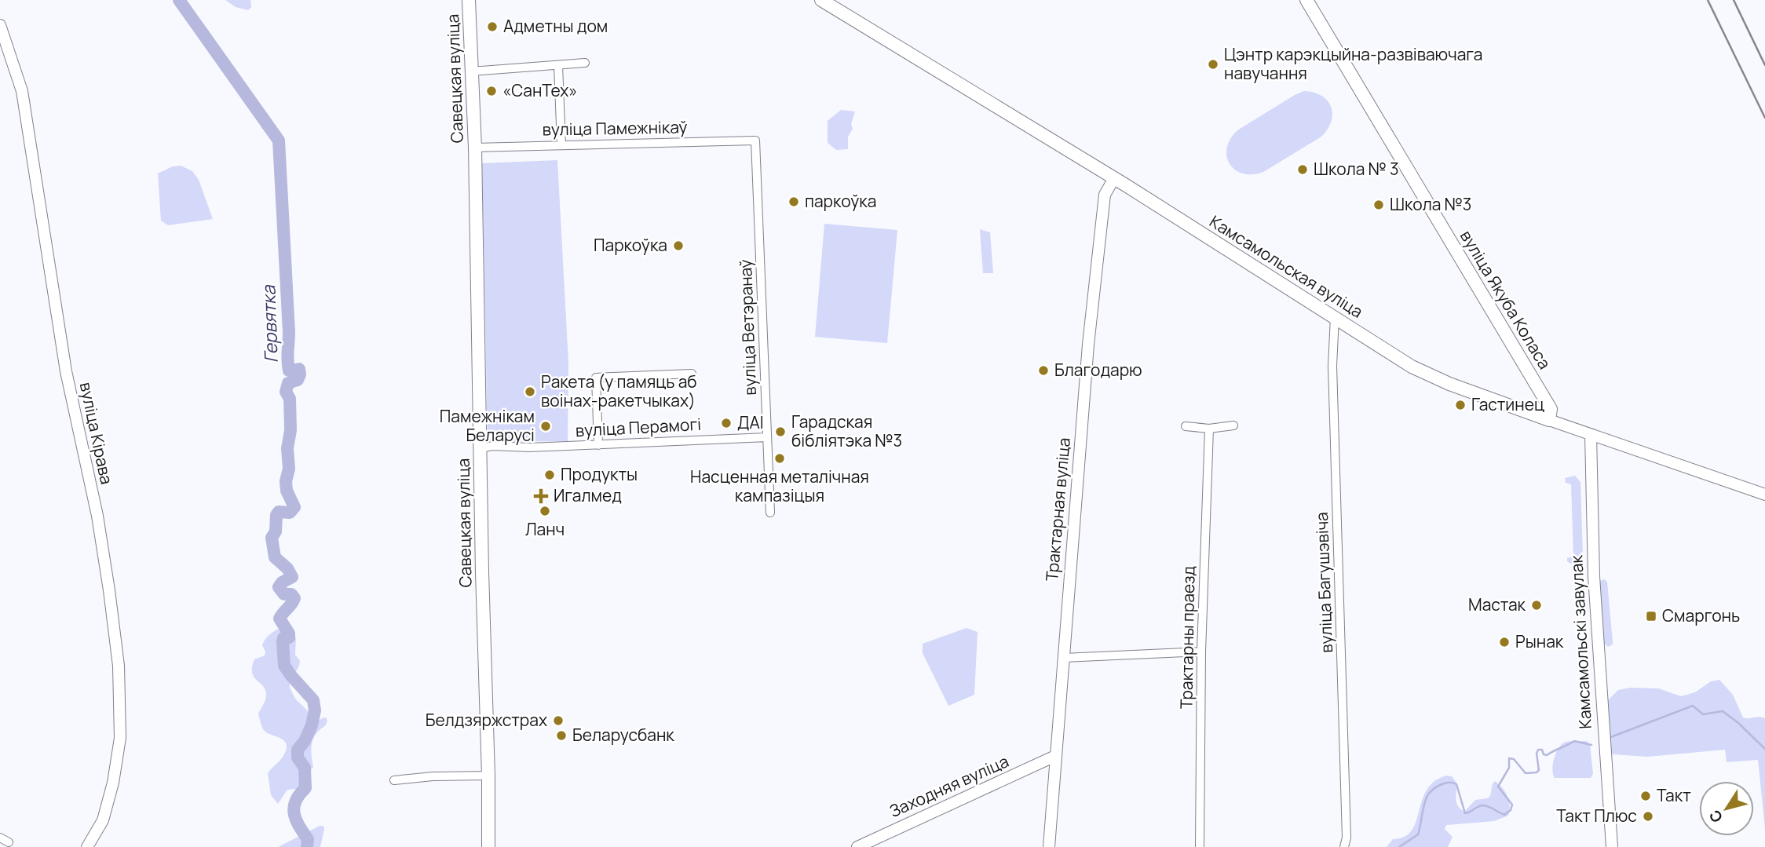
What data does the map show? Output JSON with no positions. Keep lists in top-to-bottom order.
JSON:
{
  "streets": {
    "main road": ["Савецкая вуліца", "Камсамольская вуліца", "вуліца Якуба Коласа"],
    "street": [
      "вуліца Памежнікаў",
      "вуліца Ветэранаў",
      "вуліца Перамогі",
      "вуліца Кірава",
      "Трактарная вуліца",
      "вуліца Багушэвіча",
      "Трактарны праезд",
      "Камсамольскі завулак",
      "Заходняя вуліца"
    ]
  },
  "crossings": [
    ["Савецкая вуліца", "вуліца Памежнікаў"],
    ["Савецкая вуліца", "вуліца Перамогі"],
    ["вуліца Памежнікаў", "вуліца Ветэранаў"],
    ["Камсамольская вуліца", "вуліца Якуба Коласа"],
    ["Камсамольская вуліца", "Трактарная вуліца"],
    ["Камсамольская вуліца", "вуліца Багушэвіча"],
    ["Камсамольская вуліца", "Камсамольскі завулак"],
    ["вуліца Ветэранаў", "вуліца Перамогі"],
    ["Трактарная вуліца", "Заходняя вуліца"]
  ],
  "water": ["Гервятка"],
  "places": {
    "other": [
      "Адметны дом",
      "Цэнтр карэкцыйна-развіваючага навучання",
      "«СанТех»",
      "Школа № 3",
      "паркоўка",
      "Школа №3",
      "Паркоўка",
      "Благодарю",
      "Ракета (у памяць аб воінах-ракетчыках)",
      "Гастинец",
      "ДАІ",
      "Памежнікам Беларусі",
      "Гарадская бібліятэка №3",
      "Насценная металічная кампазіцыя",
      "Продукты",
      "Ланч",
      "Мастак",
      "Рынак",
      "Белдзяржстрах",
      "Беларусбанк",
      "Такт",
      "Такт Плюс"
    ],
    "health": ["Игалмед"],
    "transit": ["Смаргонь"]
  },
  "north": "bottom left"
}
